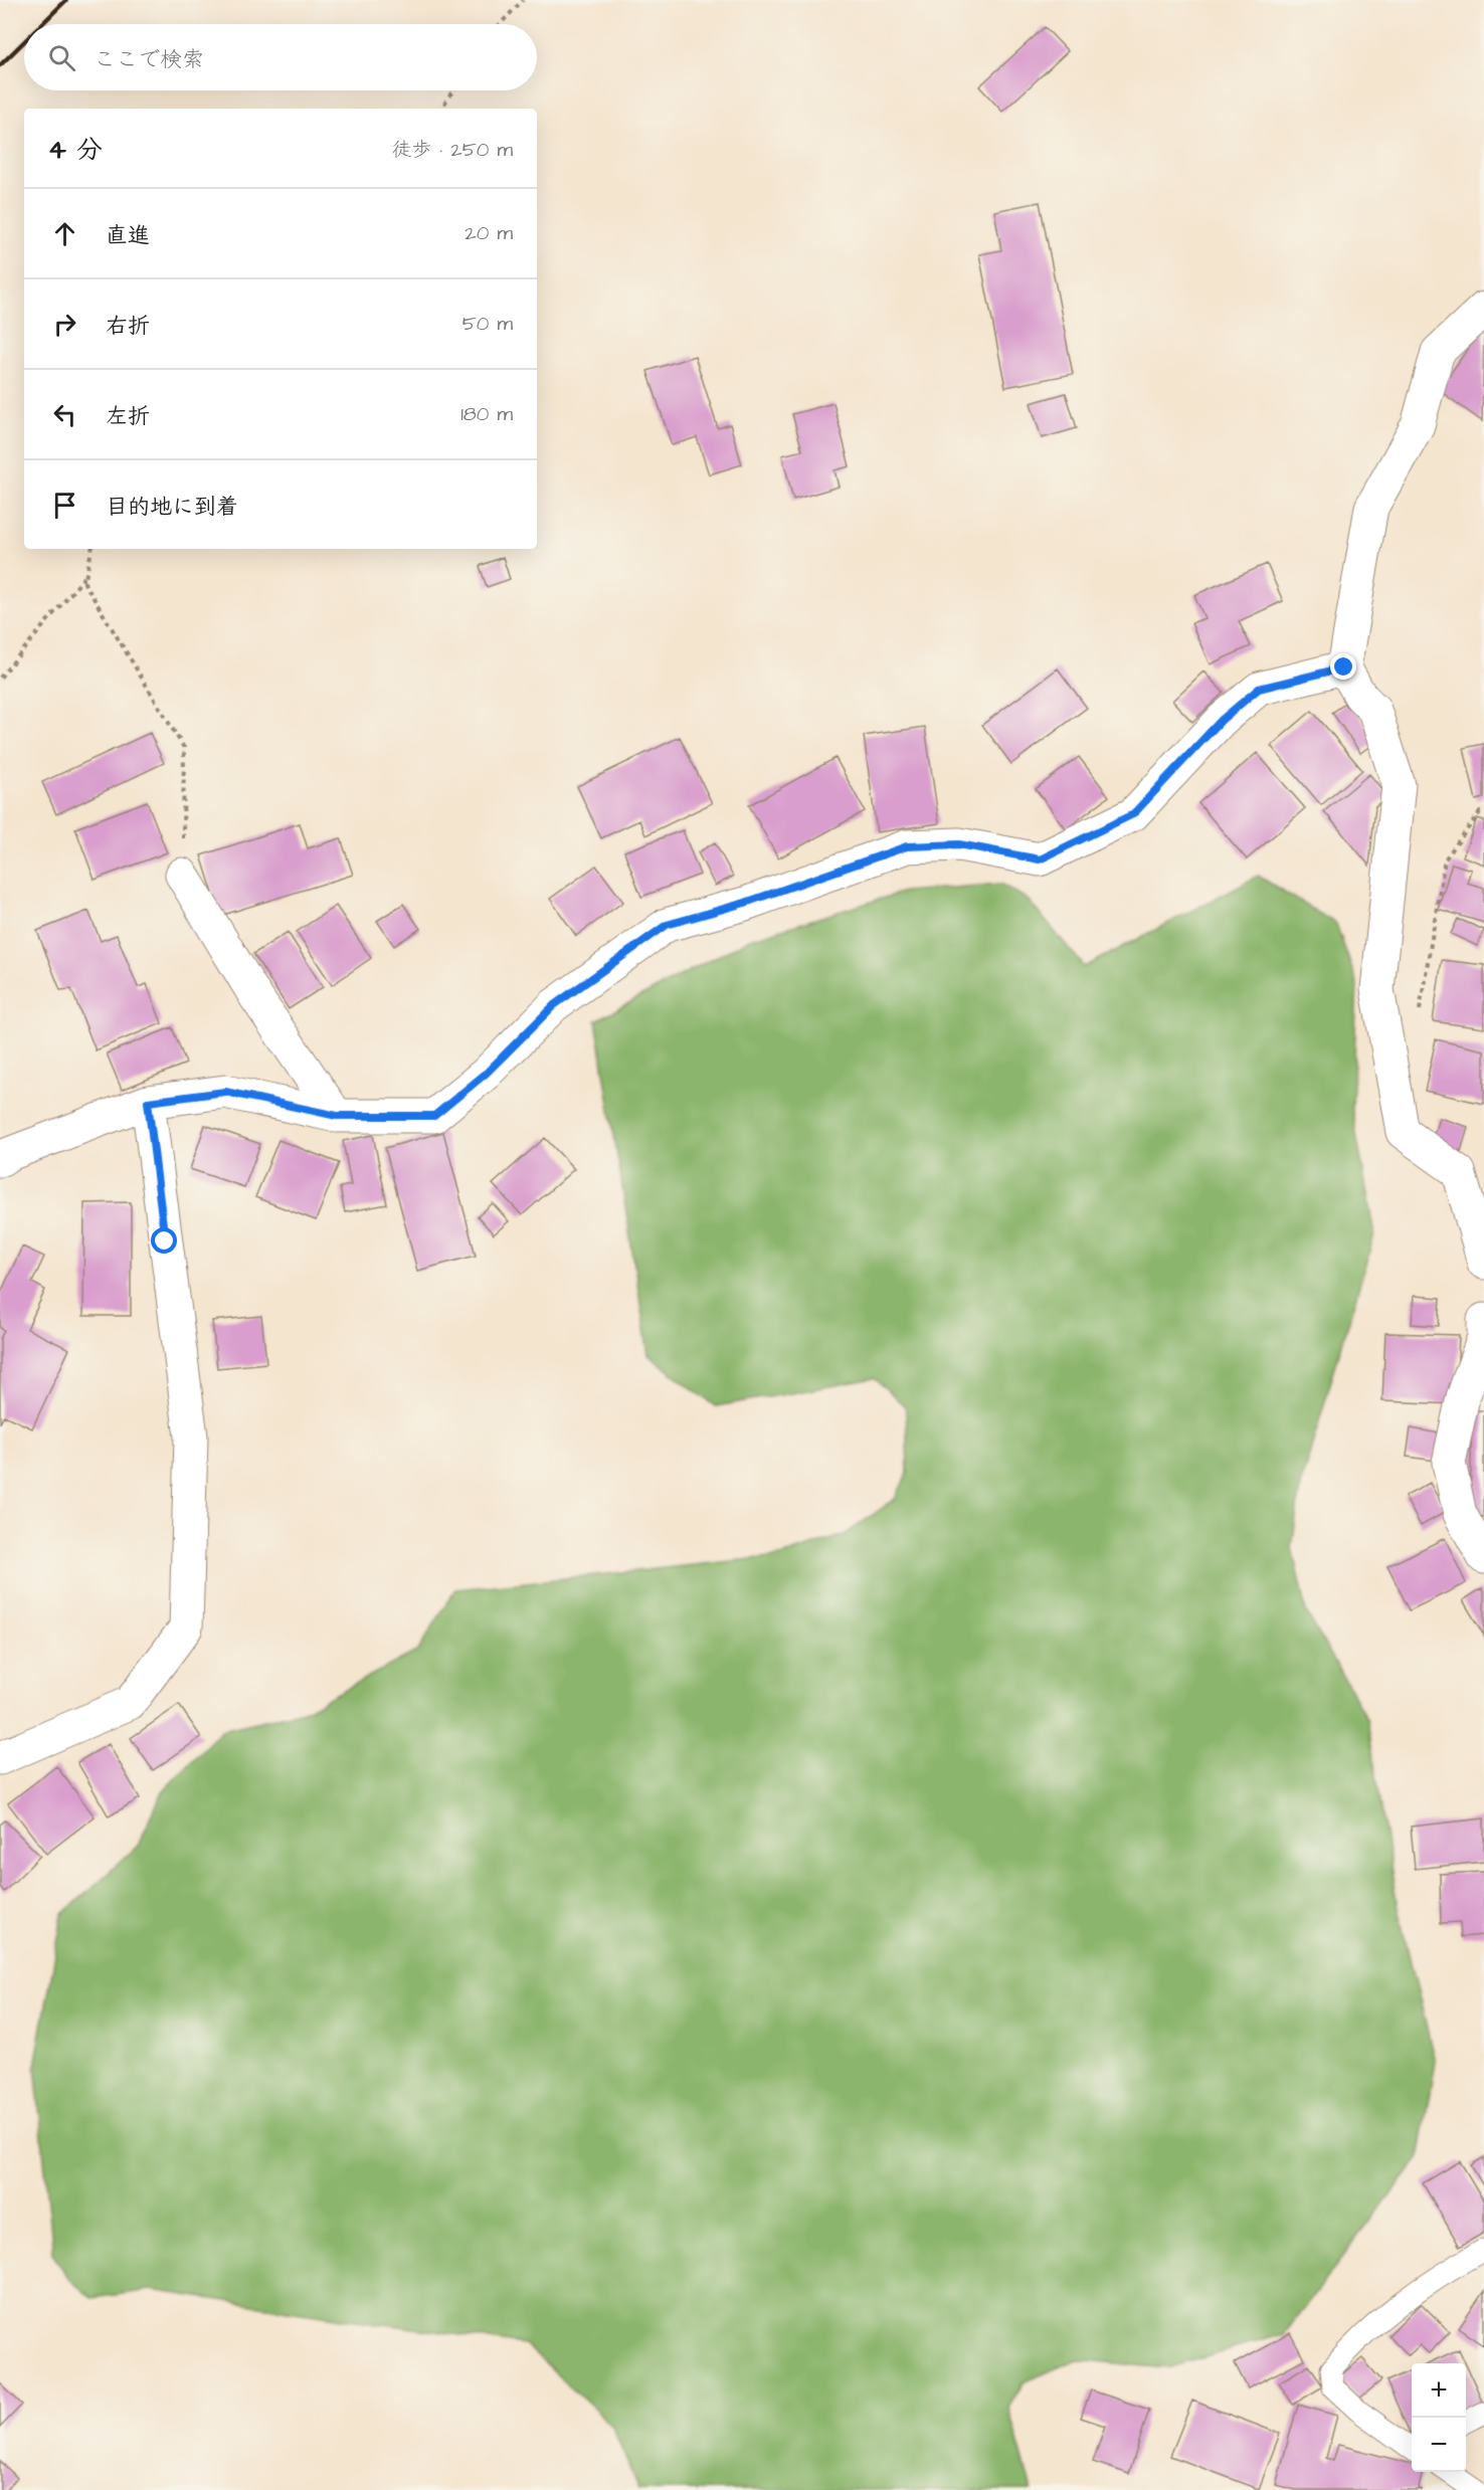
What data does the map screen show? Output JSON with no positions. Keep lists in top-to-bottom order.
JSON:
{
  "page": {
    "search": "ここで検索",
    "heading": ["4 分", "徒歩 · 250 m"],
    "list": [
      ["直進", "20 m"],
      ["右折", "50 m"],
      ["左折", "180 m"],
      "目的地に到着"
    ],
    "map_buttons": ["+", "−"]
  }
}
